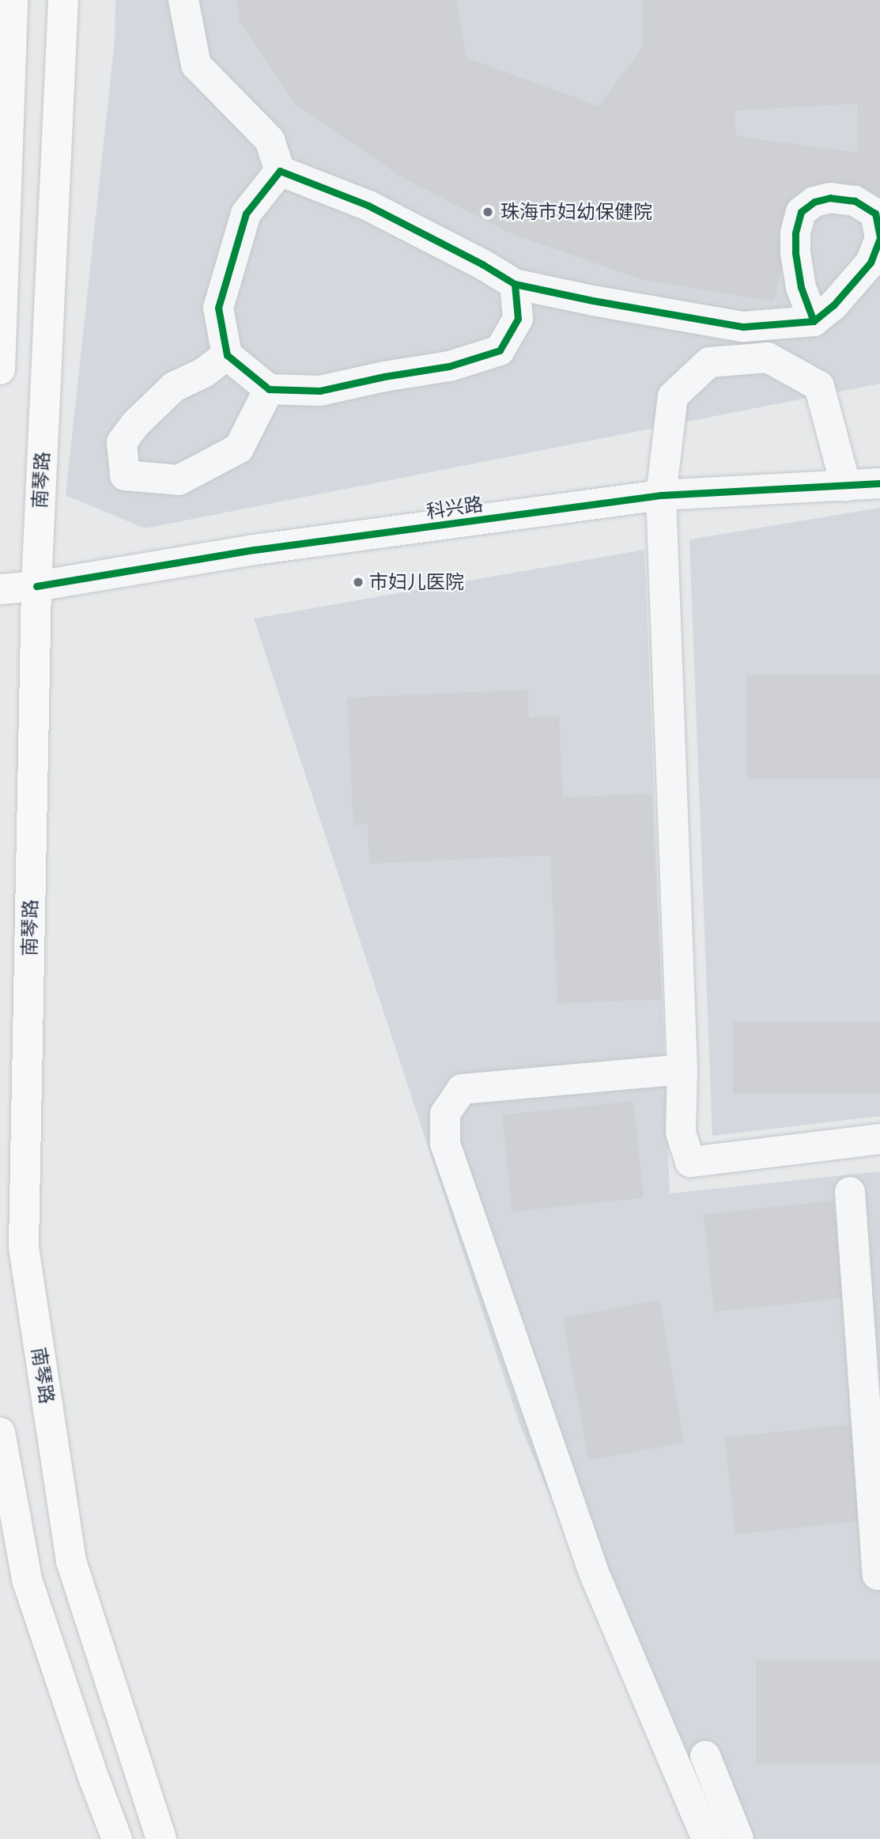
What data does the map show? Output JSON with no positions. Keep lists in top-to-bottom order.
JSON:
{
  "streets": {
    "main road": ["南琴路"],
    "street": ["科兴路"]
  },
  "crossings": [
    ["南琴路", "科兴路"]
  ],
  "places": ["珠海市妇幼保健院", "市妇儿医院"]
}
